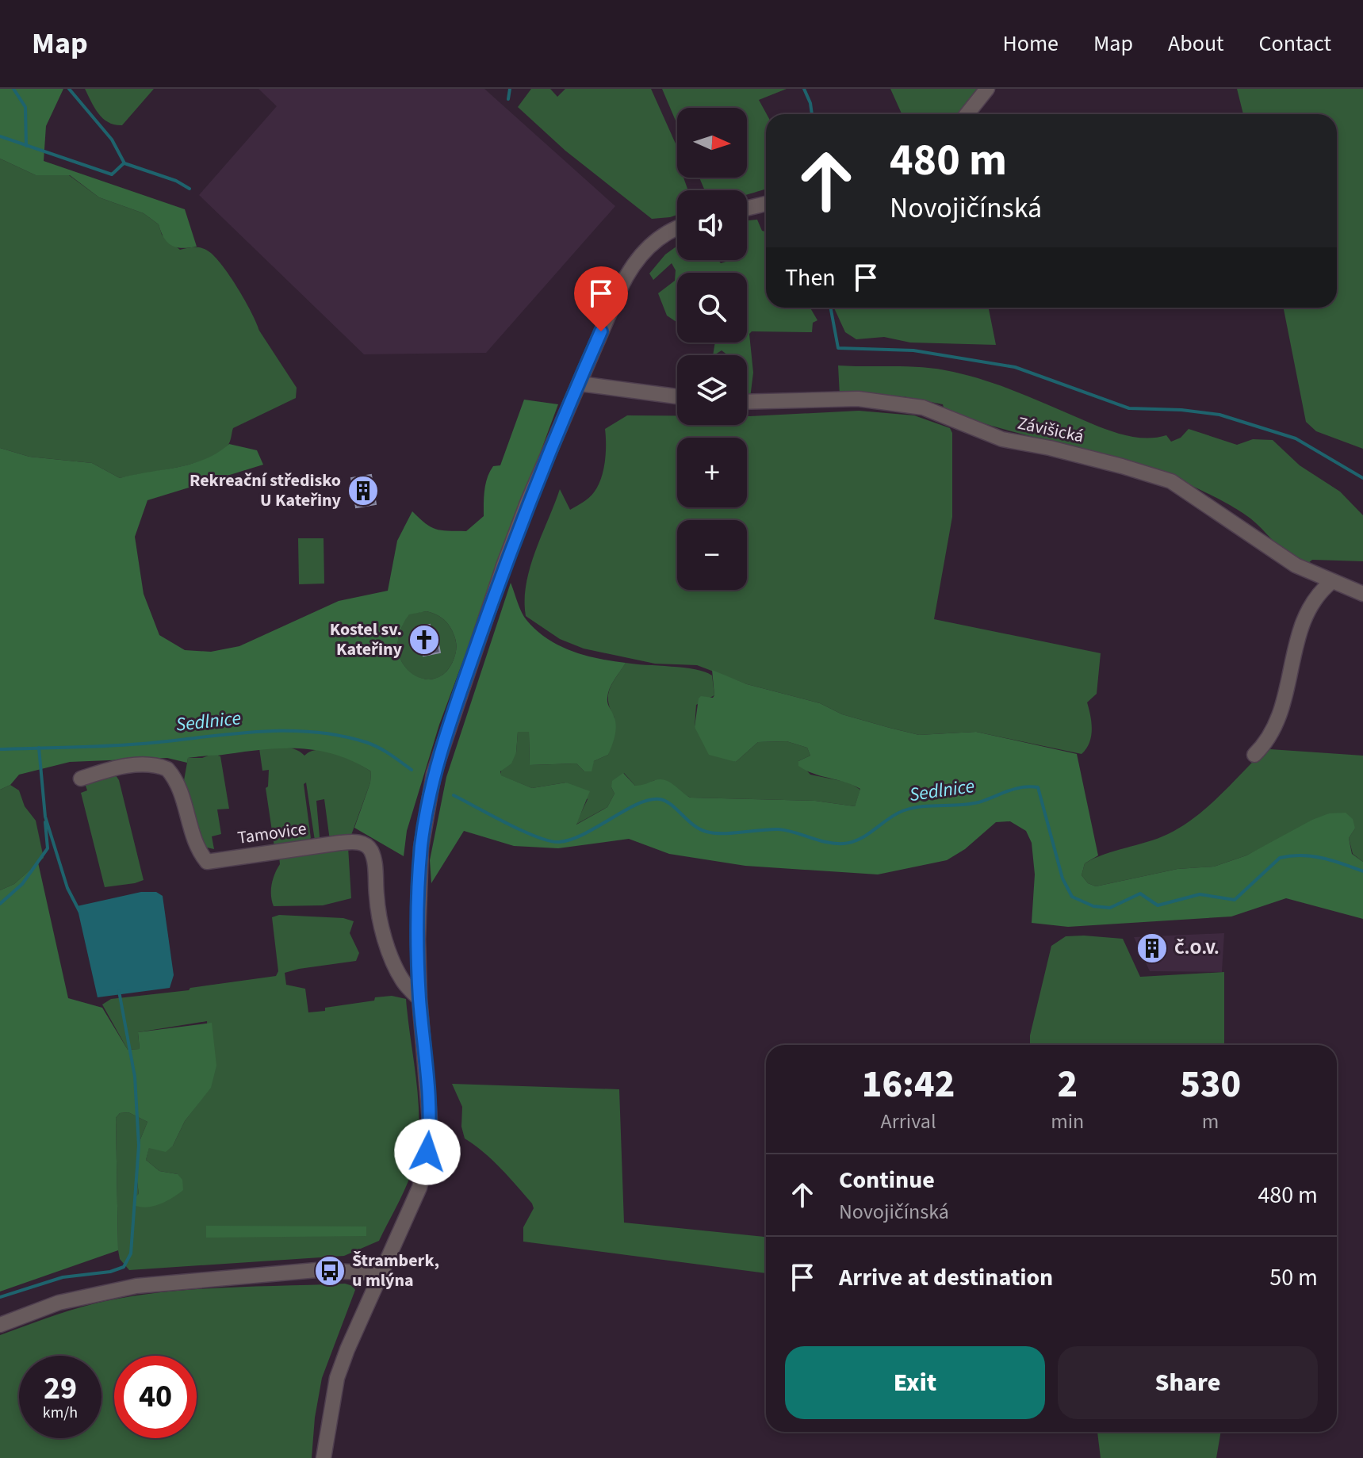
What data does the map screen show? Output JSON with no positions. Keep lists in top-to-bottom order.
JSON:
{
  "streets": {
    "street": ["Závišická", "Tamovice"]
  },
  "water": ["Sedlnice"],
  "places": {
    "building": ["Rekreační středisko U Kateřiny", "Č.O.V."],
    "church": ["Kostel sv. Kateřiny"],
    "bus stop": ["Štramberk, u mlýna"]
  },
  "north": "right",
  "page": {
    "header": "Map",
    "nav": [
      "Home",
      "Map",
      "About",
      "Contact"
    ],
    "map_buttons": ["+", "−"],
    "turn": ["480 m", "Novojičínská"],
    "then": "Then",
    "eta": [
      "16:42",
      "Arrival",
      "2",
      "min",
      "530",
      "m"
    ],
    "list": [
      {
        "name": "Continue",
        "note": "Novojičínská",
        "value": "480 m"
      },
      {
        "name": "Arrive at destination",
        "value": "50 m"
      }
    ],
    "buttons": ["Exit", "Share"],
    "speed": "29 km/h",
    "limit": "40"
  }
}
